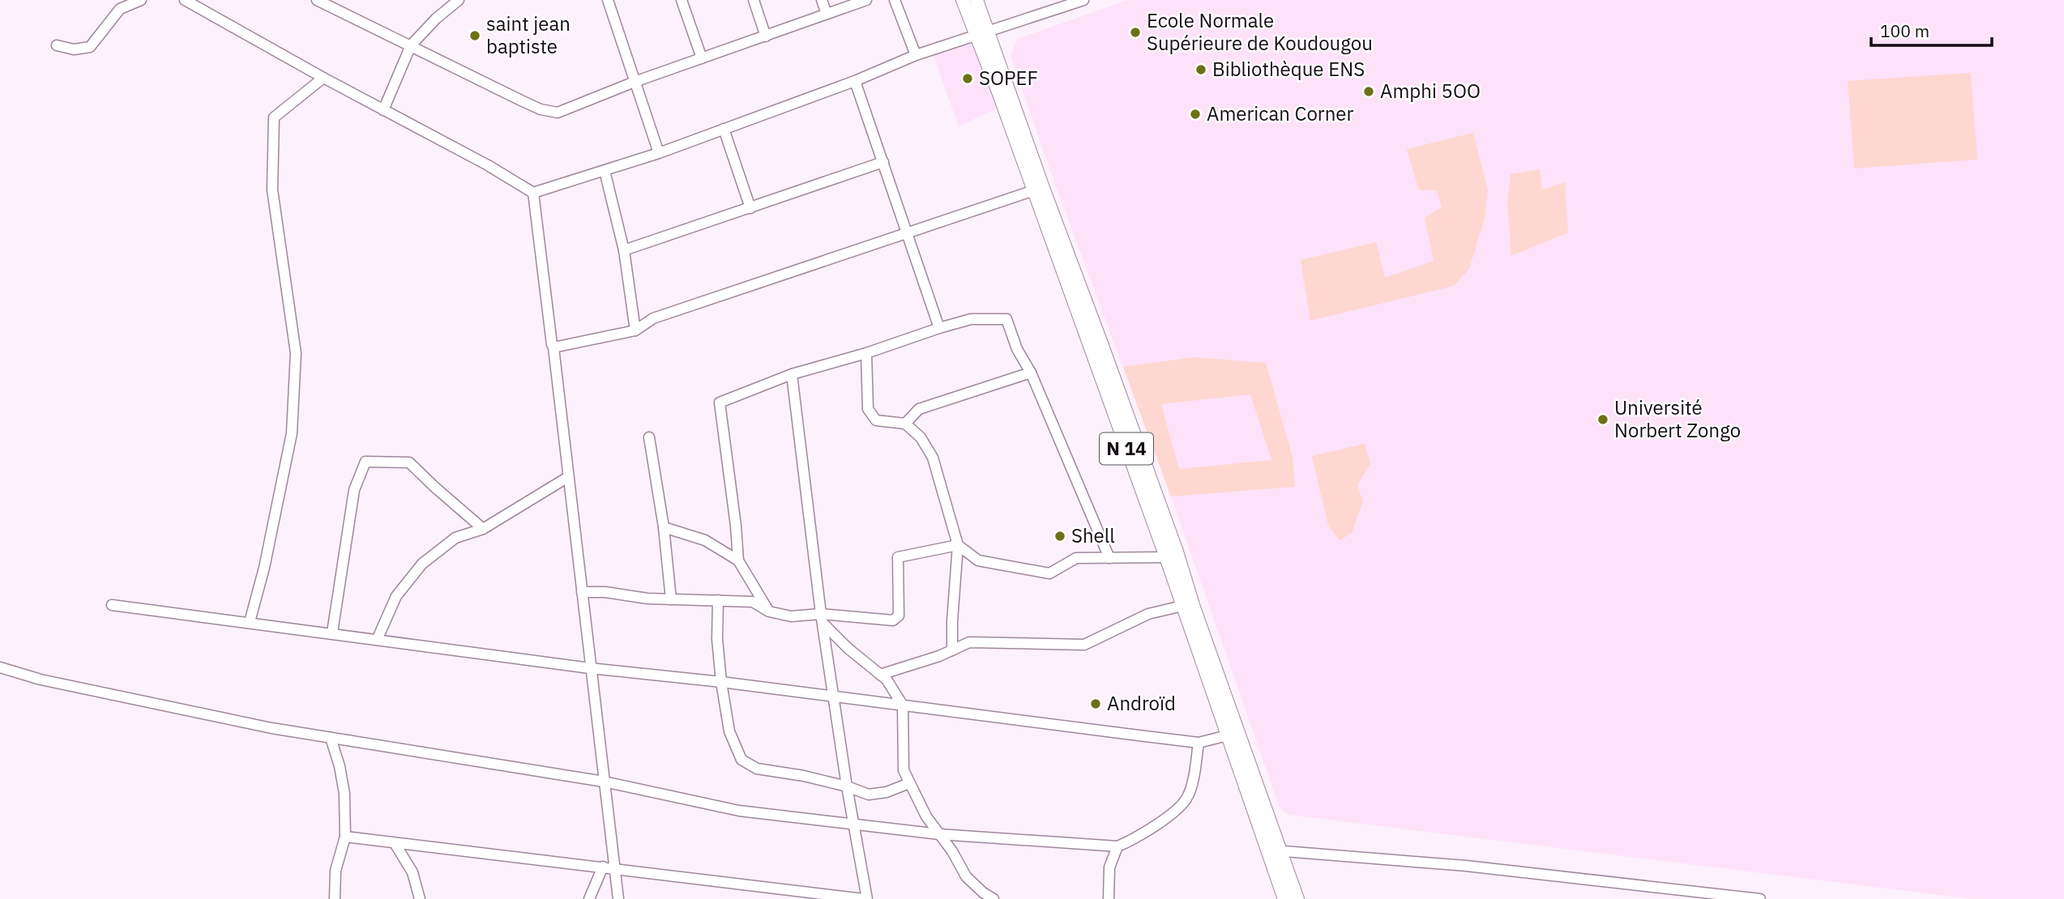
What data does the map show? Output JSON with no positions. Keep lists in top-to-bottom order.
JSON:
{
  "streets": {
    "main road": ["N 14"]
  },
  "places": [
    "Ecole Normale Supérieure de Koudougou",
    "saint jean baptiste",
    "Bibliothèque ENS",
    "SOPEF",
    "Amphi 5OO",
    "American Corner",
    "Université Norbert Zongo",
    "Shell",
    "Androïd"
  ],
  "scale_bar": "100 m"
}
